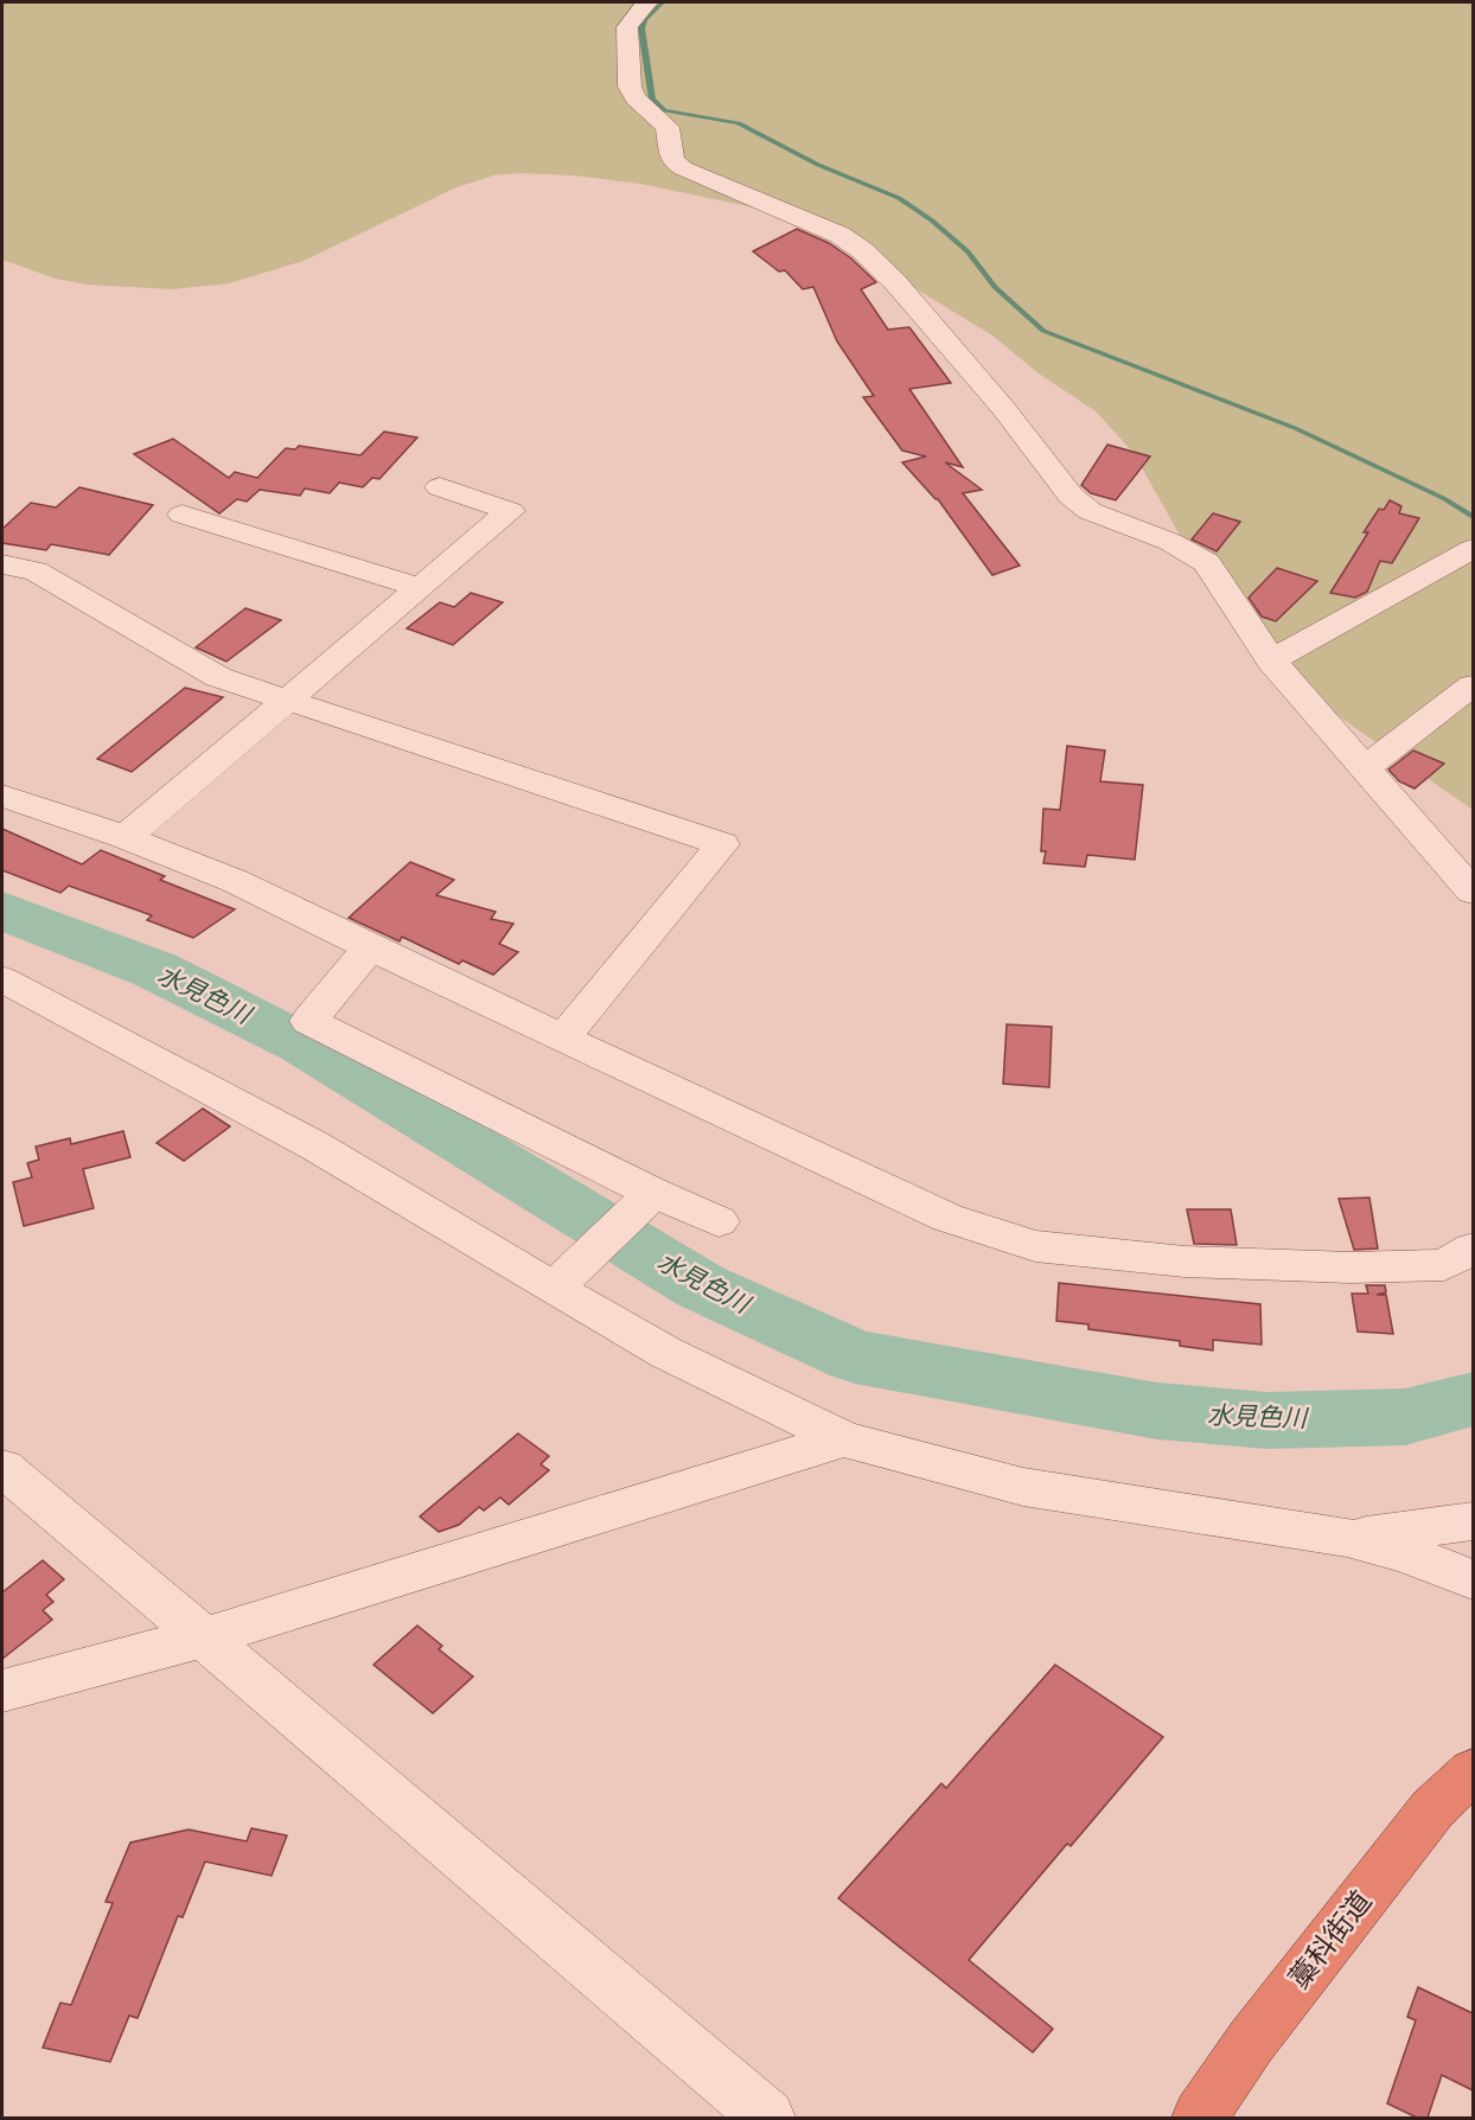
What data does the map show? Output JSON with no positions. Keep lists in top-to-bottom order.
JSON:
{
  "streets": {
    "highway": ["藁科街道"]
  },
  "water": ["水見色川"]
}
